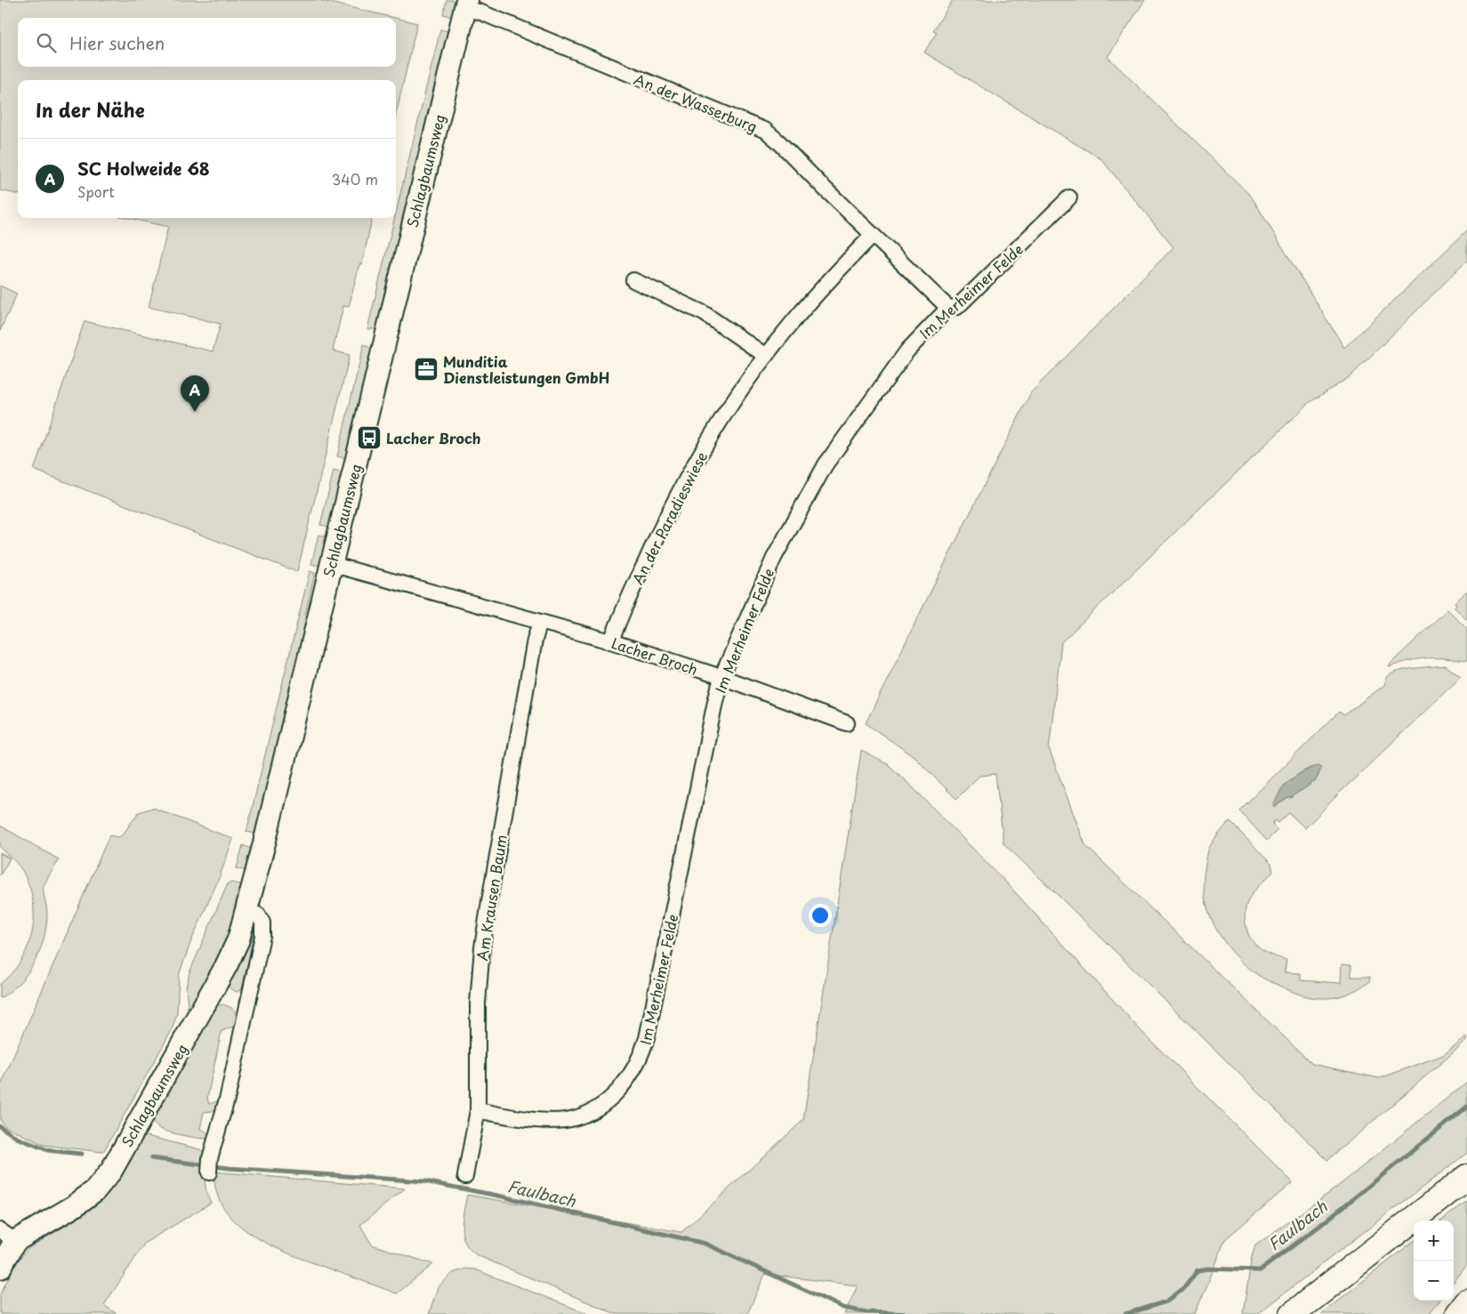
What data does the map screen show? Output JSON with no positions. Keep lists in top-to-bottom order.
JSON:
{
  "streets": {
    "main road": ["Schlagbaumsweg"],
    "street": [
      "An der Wasserburg",
      "Im Merheimer Felde",
      "An der Paradieswiese",
      "Lacher Broch",
      "Am Krausen Baum"
    ]
  },
  "crossings": [
    ["An der Wasserburg", "Schlagbaumsweg"],
    ["An der Wasserburg", "Im Merheimer Felde"],
    ["An der Wasserburg", "An der Paradieswiese"],
    ["Schlagbaumsweg", "Lacher Broch"],
    ["Im Merheimer Felde", "Lacher Broch"],
    ["Im Merheimer Felde", "Am Krausen Baum"],
    ["An der Paradieswiese", "Lacher Broch"],
    ["Lacher Broch", "Am Krausen Baum"]
  ],
  "water": ["Faulbach"],
  "places": {
    "office": ["Munditia Dienstleistungen GmbH"],
    "bus stop": ["Lacher Broch"]
  },
  "page": {
    "search": "Hier suchen",
    "heading": "In der Nähe",
    "list": [
      {
        "mark": "A",
        "name": "SC Holweide 68",
        "note": "Sport",
        "value": "340 m"
      }
    ],
    "pins": "A",
    "map_buttons": ["+", "−"]
  }
}
